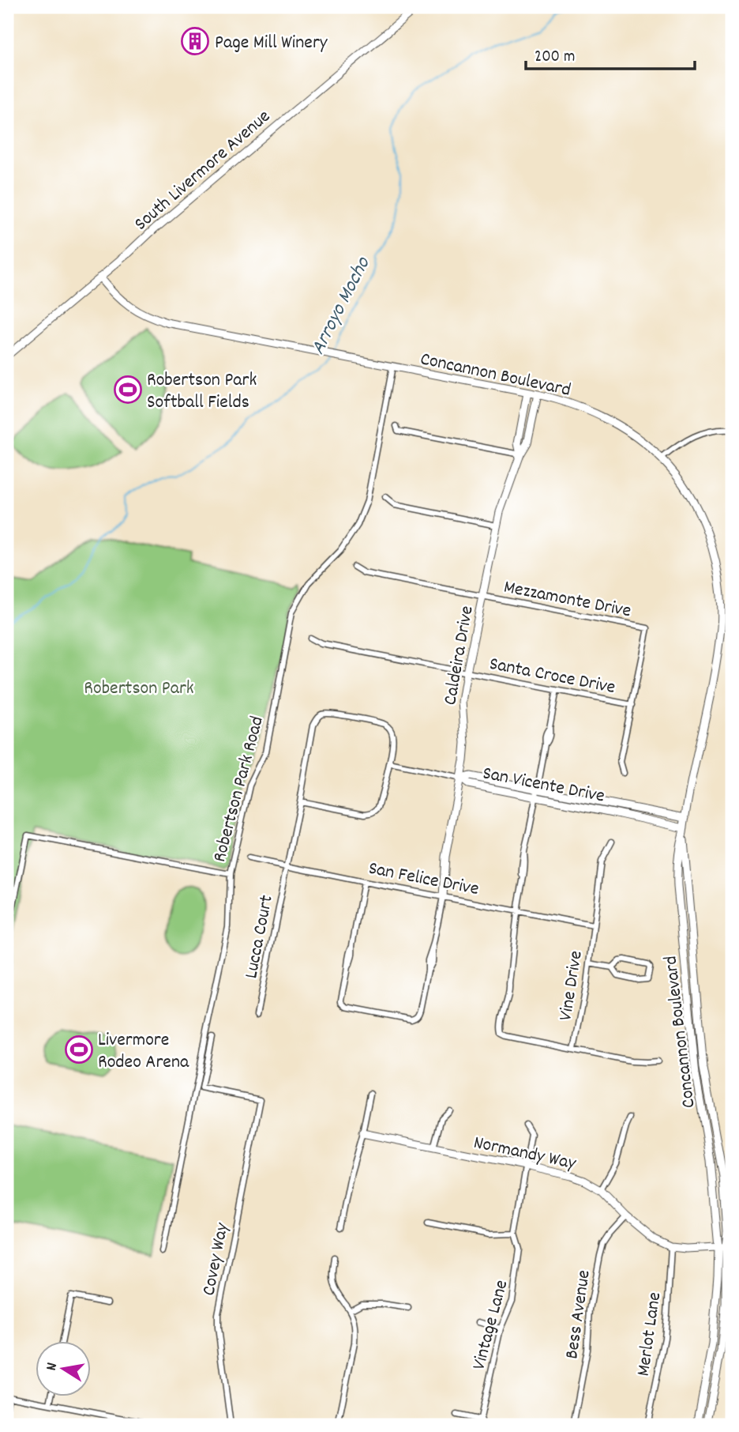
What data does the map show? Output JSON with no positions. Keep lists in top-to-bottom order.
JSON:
{
  "streets": {
    "main road": [
      "South Livermore Avenue",
      "Concannon Boulevard",
      "Caldeira Drive",
      "San Vicente Drive",
      "Normandy Way"
    ],
    "street": [
      "Mezzamonte Drive",
      "Santa Croce Drive",
      "Robertson Park Road",
      "San Felice Drive",
      "Lucca Court",
      "Vine Drive",
      "Covey Way",
      "Bess Avenue",
      "Vintage Lane",
      "Merlot Lane"
    ]
  },
  "crossings": [
    ["South Livermore Avenue", "Concannon Boulevard"],
    ["Concannon Boulevard", "Caldeira Drive"],
    ["Concannon Boulevard", "San Vicente Drive"],
    ["Concannon Boulevard", "Robertson Park Road"],
    ["Concannon Boulevard", "Normandy Way"],
    ["Mezzamonte Drive", "Caldeira Drive"],
    ["Mezzamonte Drive", "Santa Croce Drive"],
    ["Caldeira Drive", "Santa Croce Drive"],
    ["Caldeira Drive", "San Vicente Drive"],
    ["Caldeira Drive", "San Felice Drive"],
    ["San Felice Drive", "Lucca Court"],
    ["San Felice Drive", "Vine Drive"],
    ["Normandy Way", "Bess Avenue"],
    ["Normandy Way", "Vintage Lane"],
    ["Normandy Way", "Merlot Lane"]
  ],
  "water": ["Arroyo Mocho"],
  "parks": ["Robertson Park"],
  "places": {
    "building": ["Page Mill Winery"],
    "sports": ["Robertson Park Softball Fields", "Livermore Rodeo Arena"]
  },
  "scale_bar": "200 m",
  "north": "left"
}
